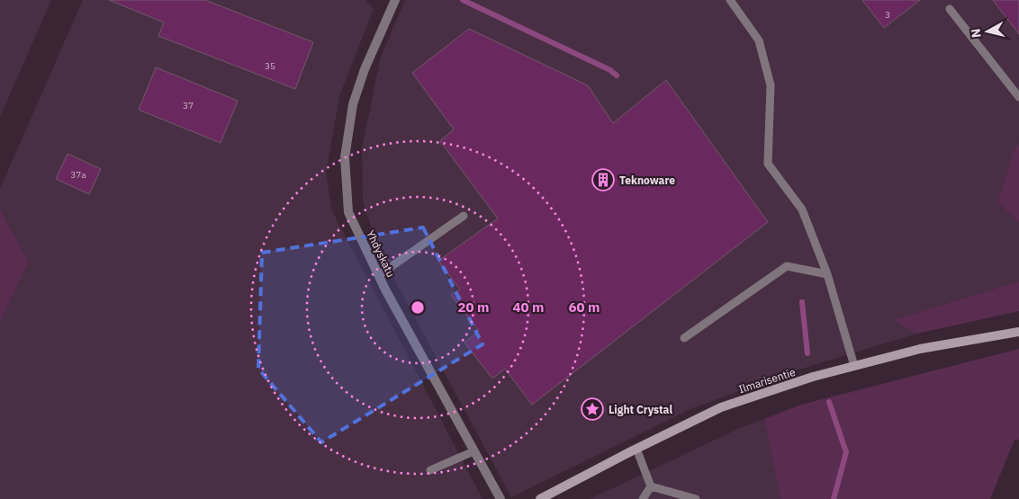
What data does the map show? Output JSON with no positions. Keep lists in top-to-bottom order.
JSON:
{
  "streets": {
    "street": ["Yhdyskatu", "Ilmarisentie"]
  },
  "places": {
    "building": ["Teknoware"],
    "place": ["Light Crystal"]
  },
  "house_numbers": [
    "3",
    "35",
    "37",
    "37a"
  ],
  "north": "left",
  "rings": ["20 m", "40 m", "60 m"]
}
